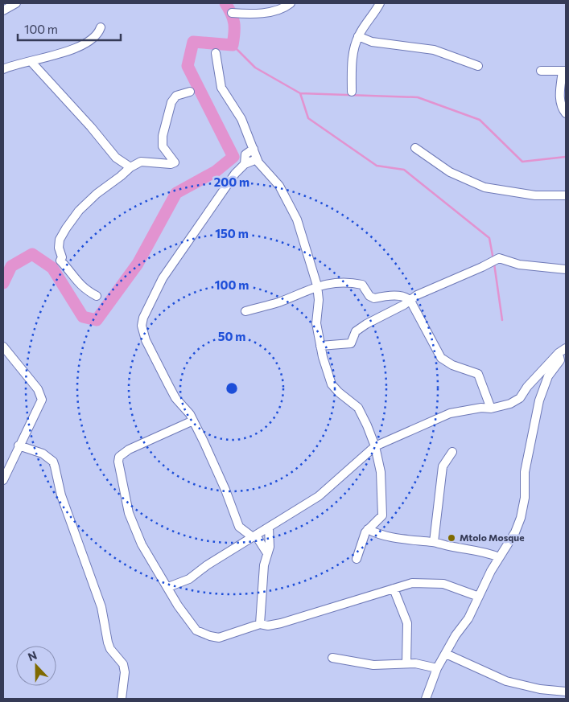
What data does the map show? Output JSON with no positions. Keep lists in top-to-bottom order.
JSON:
{
  "places": ["Mtolo Mosque"],
  "scale_bar": "100 m",
  "north": "top",
  "rings": [
    "200 m",
    "150 m",
    "100 m",
    "50 m"
  ]
}
